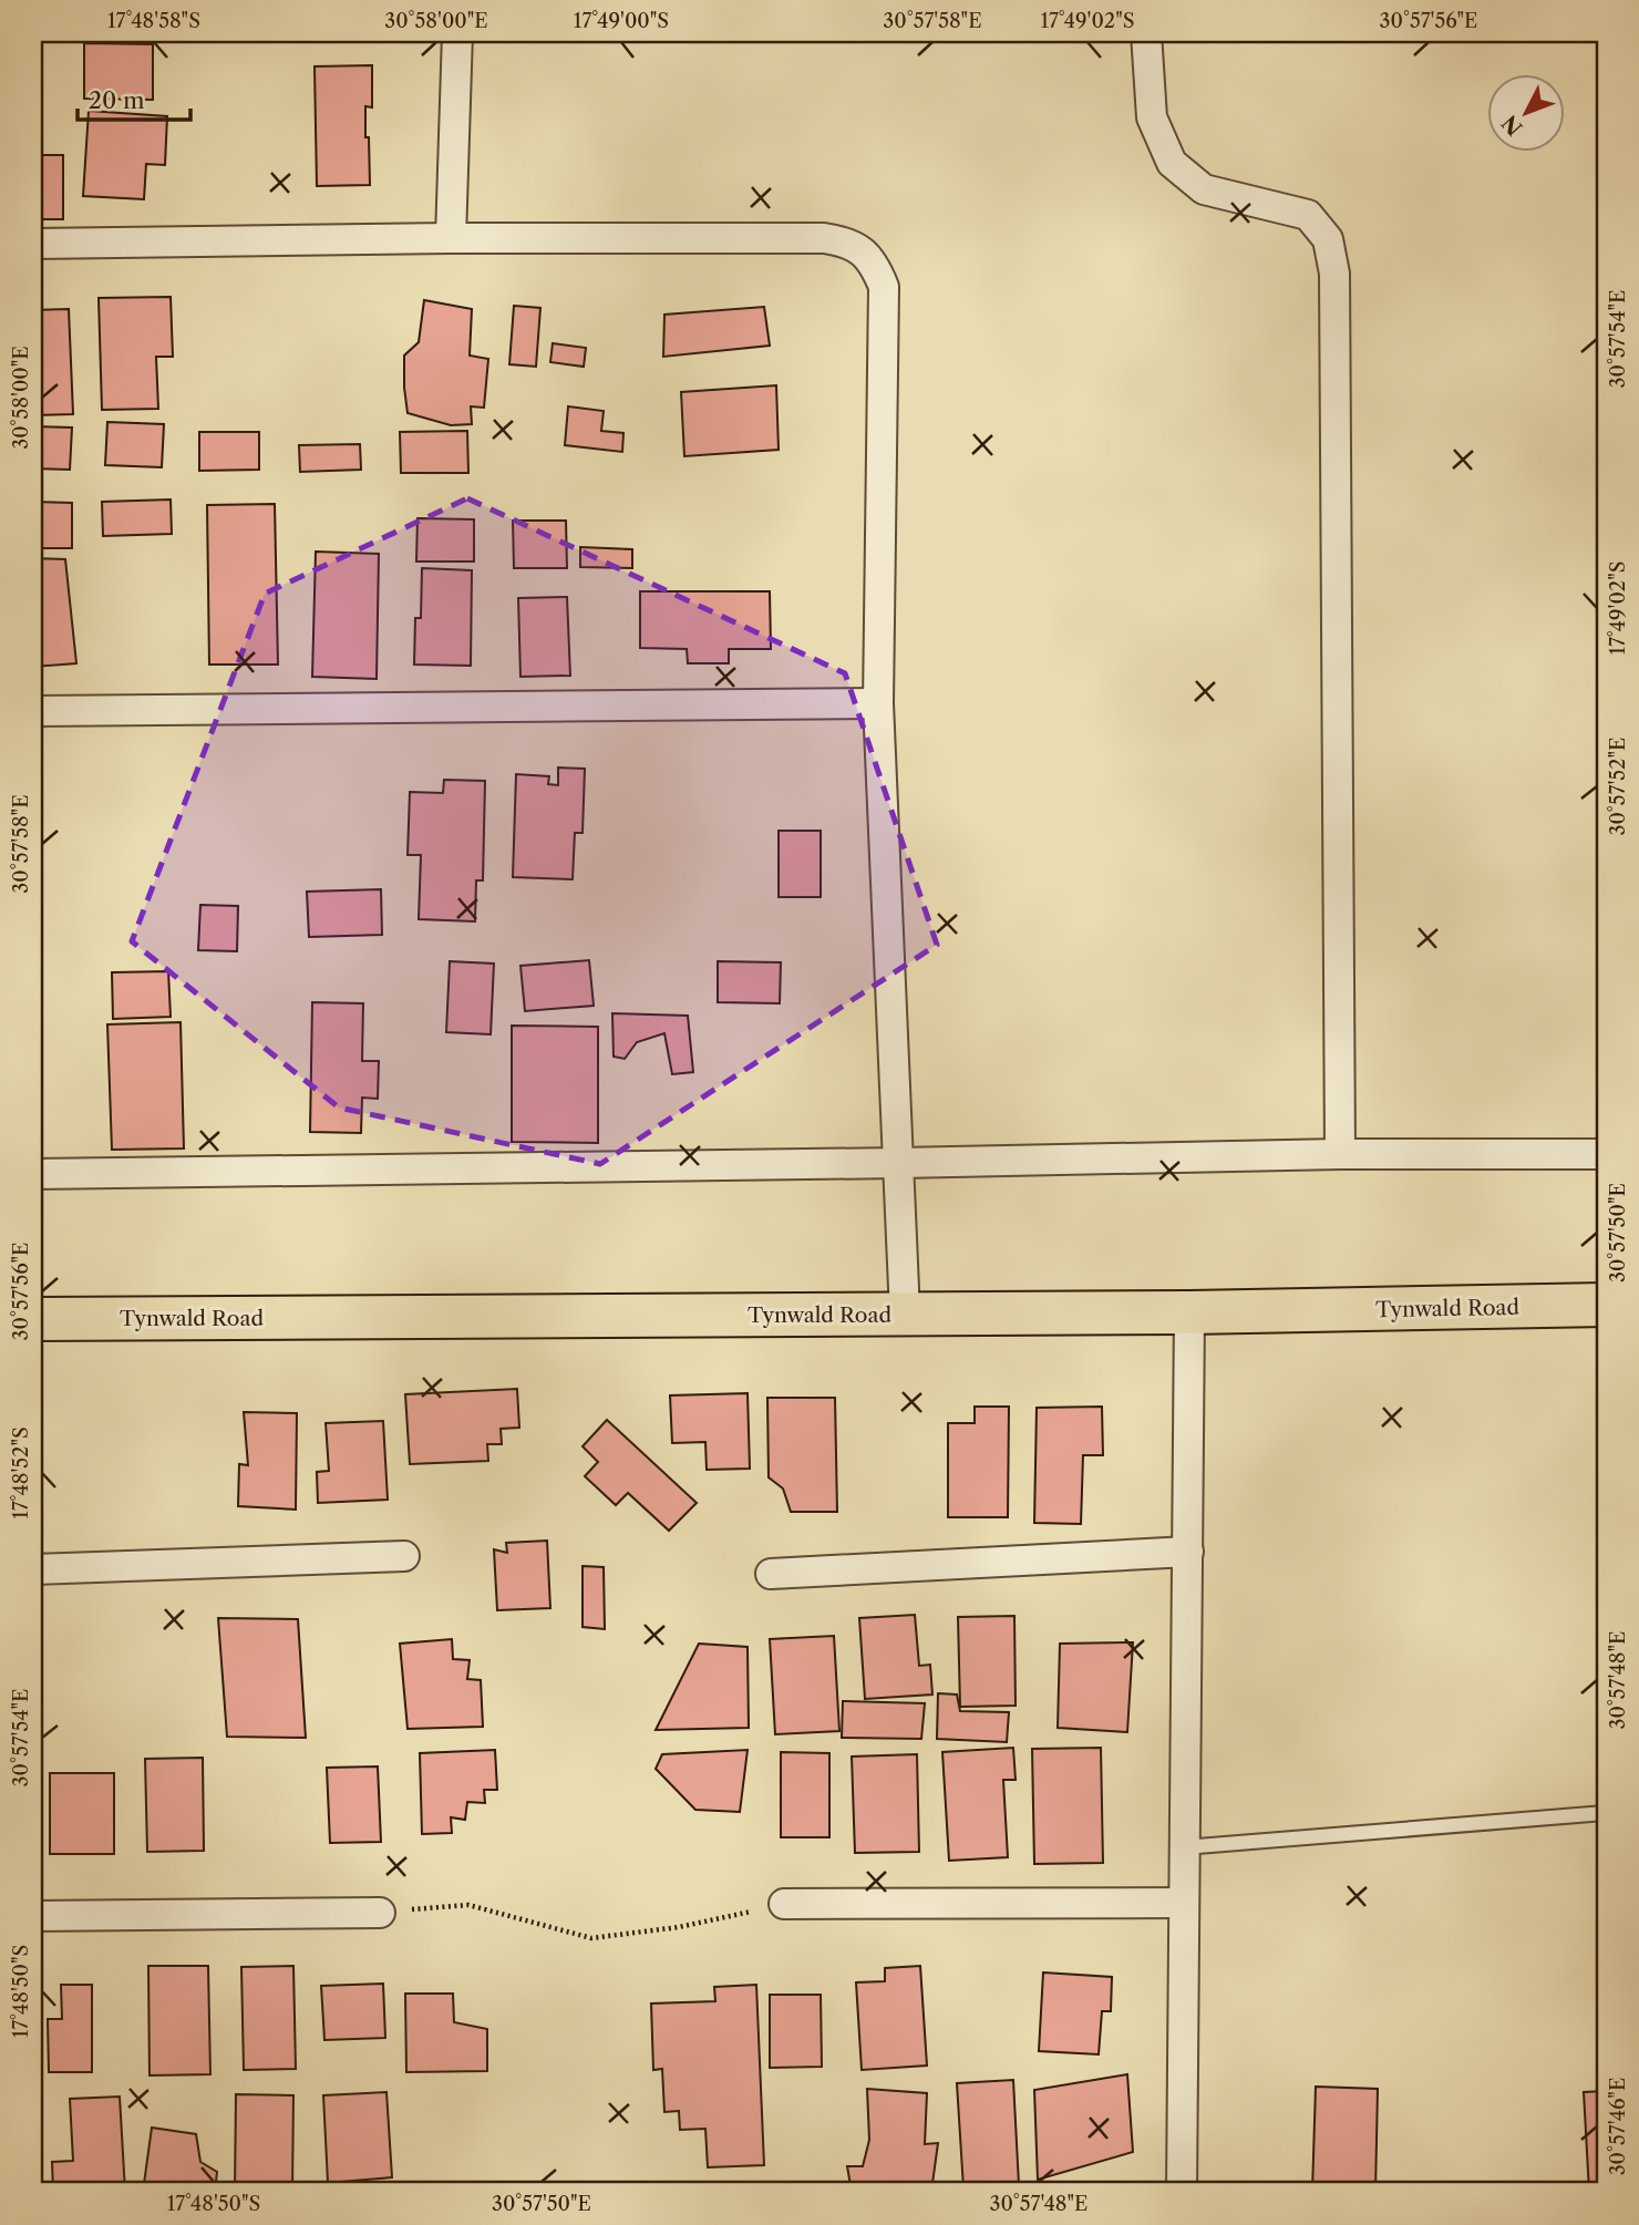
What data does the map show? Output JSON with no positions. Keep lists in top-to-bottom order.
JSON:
{
  "streets": {
    "main road": ["Tynwald Road"]
  },
  "scale_bar": "20 m",
  "north": "bottom left",
  "coordinates": [
    "17°48'58\"S",
    "30°58'00\"E",
    "17°49'00\"S",
    "30°57'58\"E",
    "17°49'02\"S",
    "30°57'56\"E",
    "30°57'54\"E",
    "30°57'52\"E",
    "30°57'50\"E",
    "17°48'52\"S",
    "30°57'48\"E",
    "17°48'50\"S",
    "30°57'46\"E"
  ]
}
